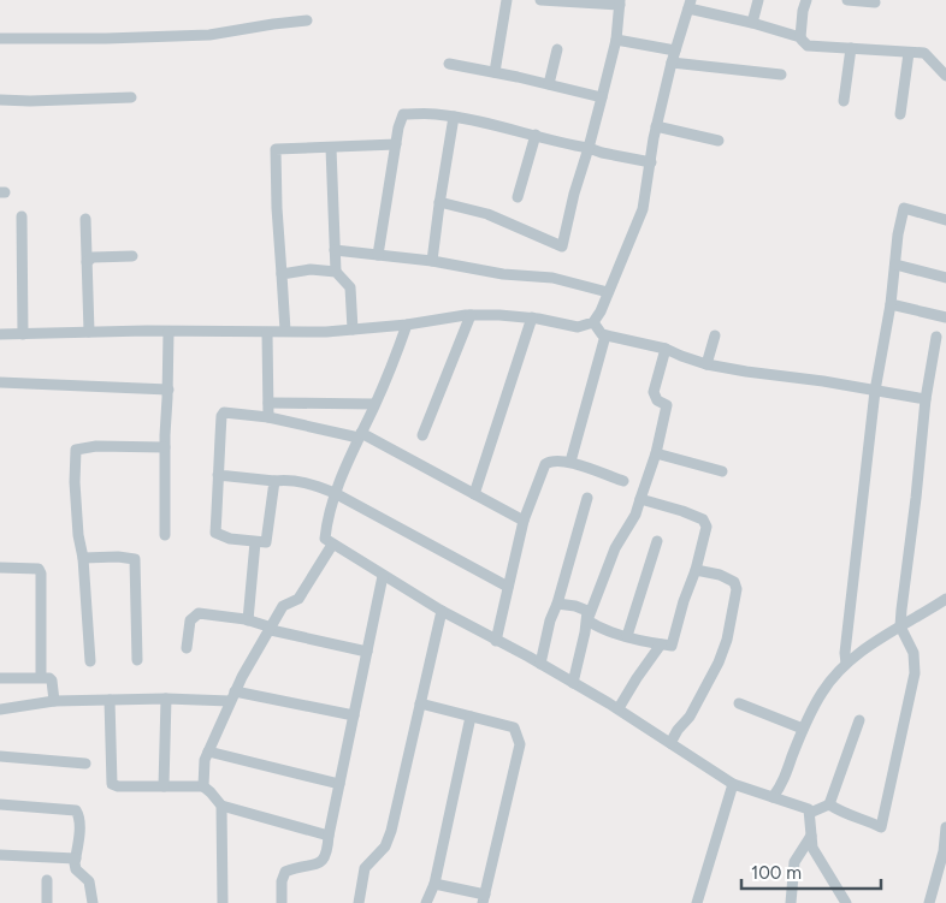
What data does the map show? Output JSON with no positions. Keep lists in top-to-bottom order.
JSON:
{
  "scale_bar": "100 m"
}
